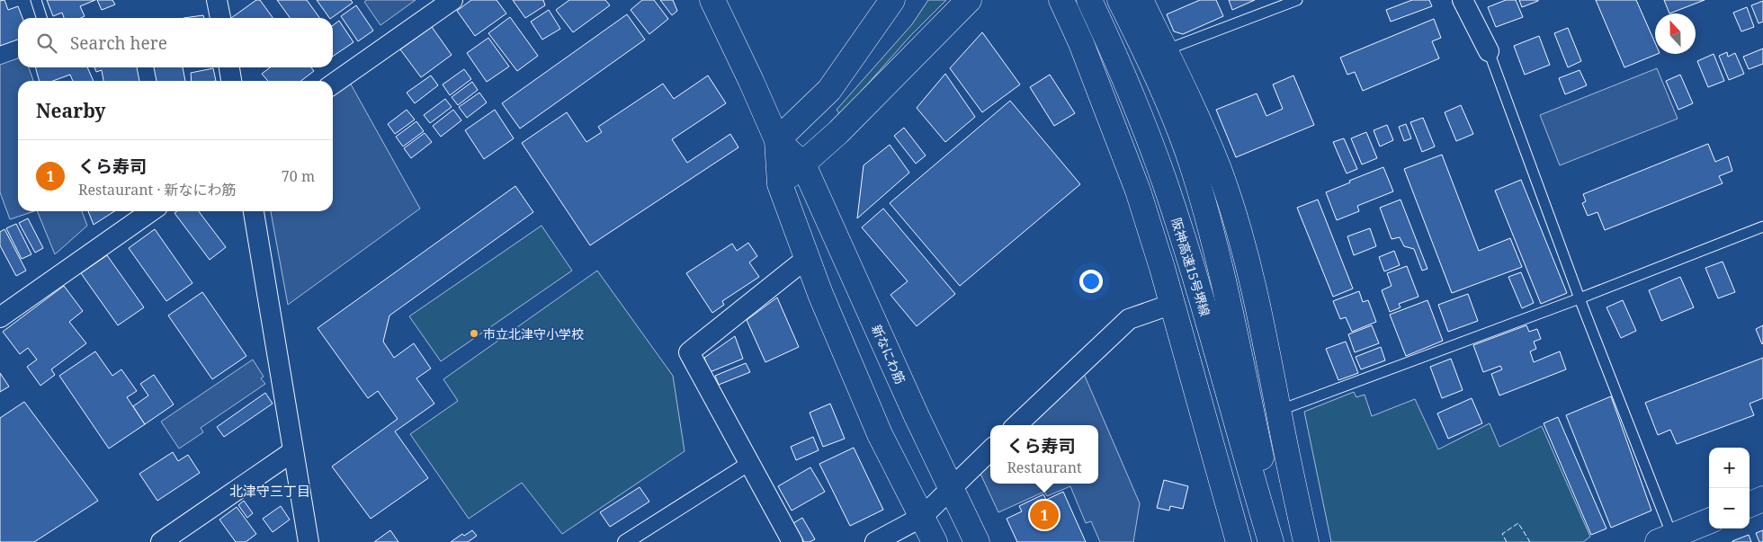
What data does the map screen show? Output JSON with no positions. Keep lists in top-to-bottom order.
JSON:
{
  "streets": {
    "main road": ["阪神高速15号堺線", "新なにわ筋"]
  },
  "districts": ["北津守三丁目"],
  "places": ["市立北津守小学校"],
  "north": "top",
  "page": {
    "search": "Search here",
    "heading": "Nearby",
    "list": [
      {
        "mark": "1",
        "name": "くら寿司",
        "note": "Restaurant · 新なにわ筋",
        "value": "70 m"
      }
    ],
    "popup": ["くら寿司", "Restaurant"],
    "map_buttons": ["+", "−"],
    "pins": "1"
  }
}
